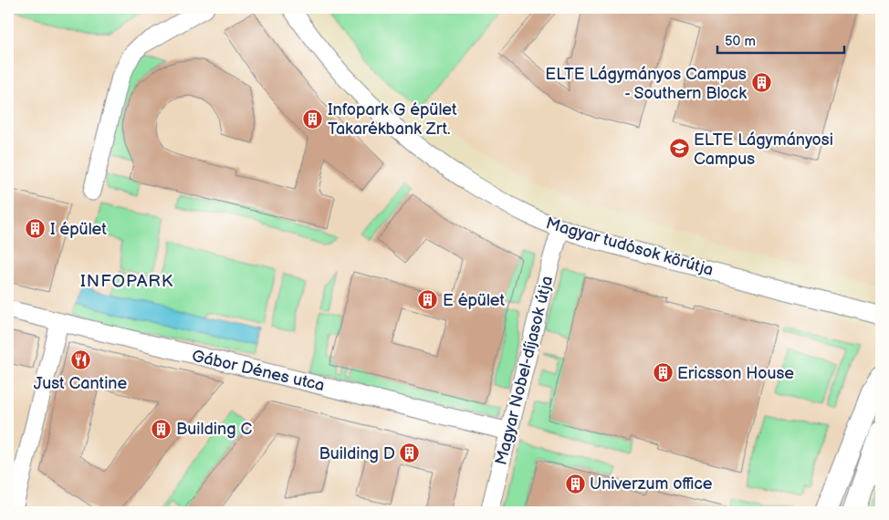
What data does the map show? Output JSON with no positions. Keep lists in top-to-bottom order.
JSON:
{
  "streets": {
    "street": ["Magyar tudósok körútja", "Gábor Dénes utca", "Magyar Nobel-díjasok útja"]
  },
  "crossings": [
    ["Magyar tudósok körútja", "Magyar Nobel-díjasok útja"],
    ["Gábor Dénes utca", "Magyar Nobel-díjasok útja"]
  ],
  "districts": ["INFOPARK"],
  "places": {
    "building": [
      "ELTE Lágymányos Campus - Southern Block",
      "Infopark G épület Takarékbank Zrt.",
      "I épület",
      "E épület",
      "Ericsson House",
      "Building C",
      "Building D",
      "Univerzum office"
    ],
    "school or university": ["ELTE Lágymányosi Campus"],
    "restaurant": ["Just Cantine"]
  },
  "scale_bar": "50 m"
}
